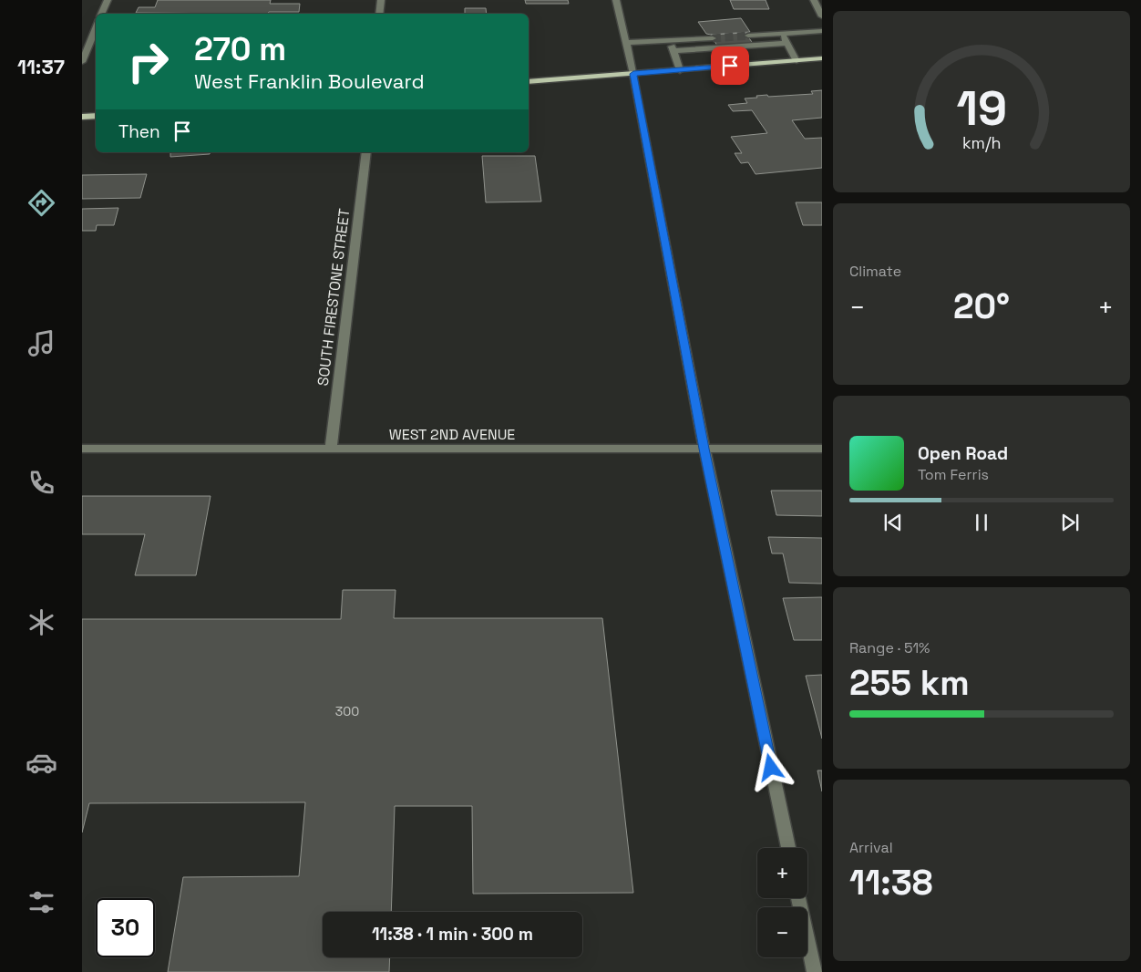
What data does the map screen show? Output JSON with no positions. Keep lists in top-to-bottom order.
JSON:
{
  "streets": {
    "street": ["SOUTH FIRESTONE STREET", "WEST 2ND AVENUE"]
  },
  "crossings": [
    ["SOUTH FIRESTONE STREET", "WEST 2ND AVENUE"]
  ],
  "house_numbers": ["300"],
  "page": {
    "tabs": "11:37",
    "turn": ["270 m", "West Franklin Boulevard"],
    "then": "Then",
    "tile": [
      "Climate",
      ["Range · 51%", "255 km"],
      ["Arrival", "11:38"]
    ],
    "heat": ["−", "20°", "+"],
    "song": ["Open Road", "Tom Ferris"],
    "map_buttons": ["+", "−"],
    "limit": "30",
    "trip": "11:38 · 1 min · 300 m",
    "gauge": ["19", "km/h"]
  }
}
